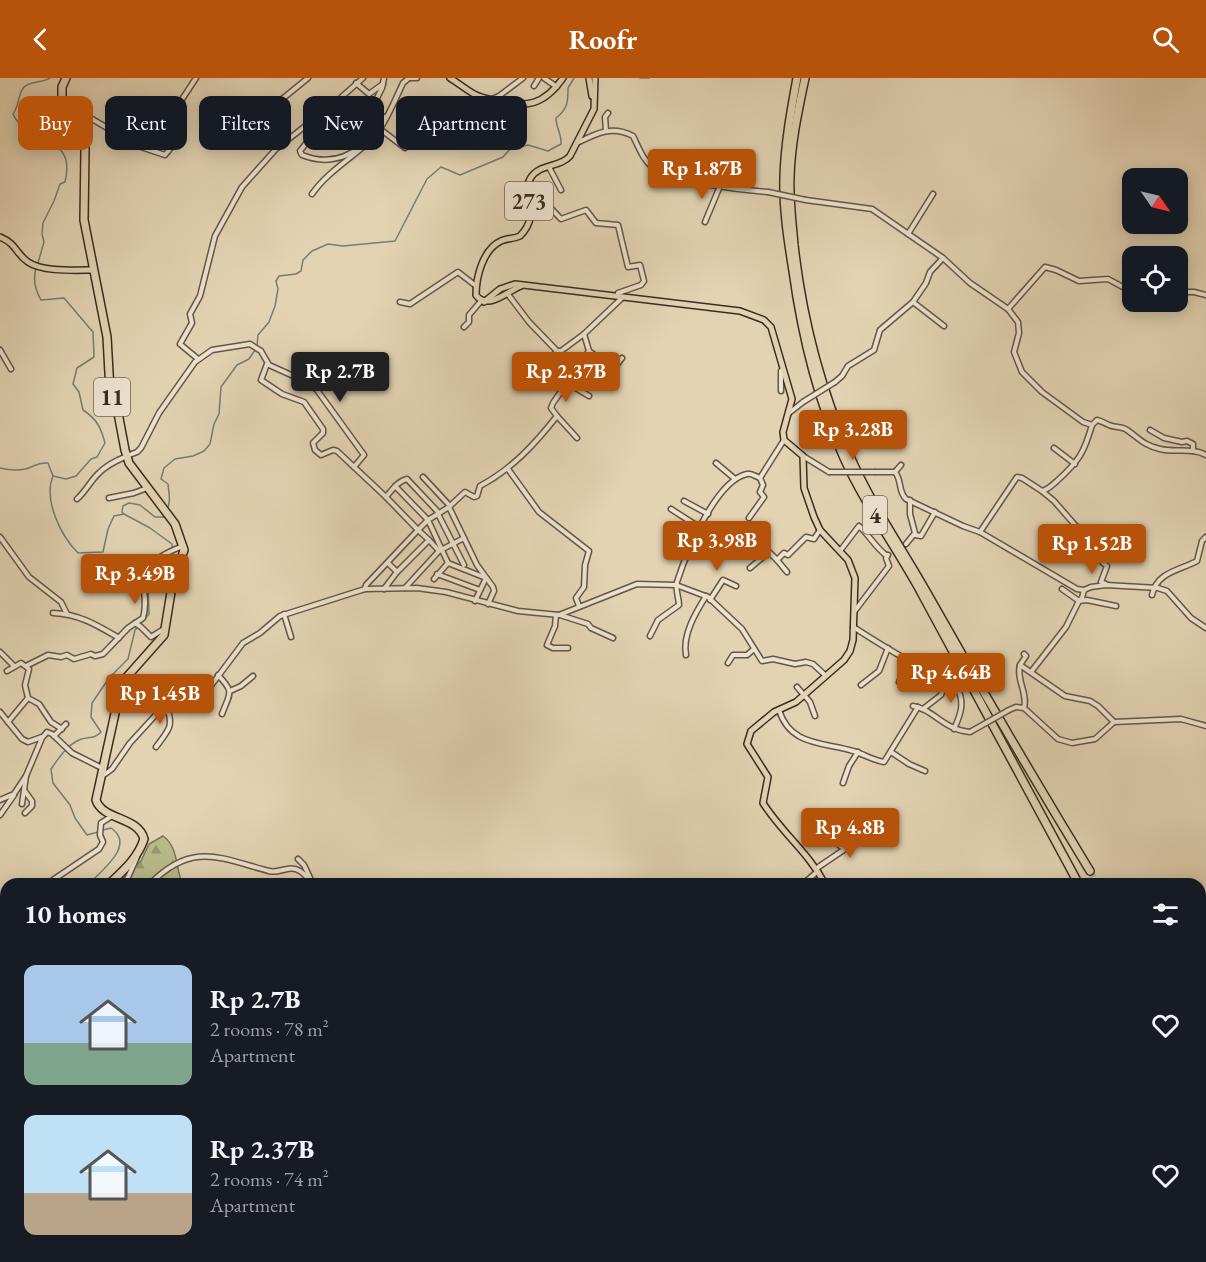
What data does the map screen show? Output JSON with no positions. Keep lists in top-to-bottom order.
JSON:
{
  "streets": {
    "highway": ["11", "4"],
    "main road": ["273"]
  },
  "north": "bottom right",
  "page": {
    "header": "Roofr",
    "chip": [
      "Buy",
      "Rent",
      "Filters",
      "New",
      "Apartment"
    ],
    "price": [
      "Rp 1.87B",
      "Rp 2.7B",
      "Rp 2.37B",
      "Rp 3.28B",
      "Rp 3.98B",
      "Rp 1.52B",
      "Rp 3.49B",
      "Rp 4.64B",
      "Rp 1.45B",
      "Rp 4.8B"
    ],
    "heading": "10 homes",
    "list": [
      {
        "name": "Rp 2.7B",
        "note": "2 rooms · 78 m² · Apartment"
      },
      {
        "name": "Rp 2.37B",
        "note": "2 rooms · 74 m² · Apartment"
      }
    ]
  }
}
